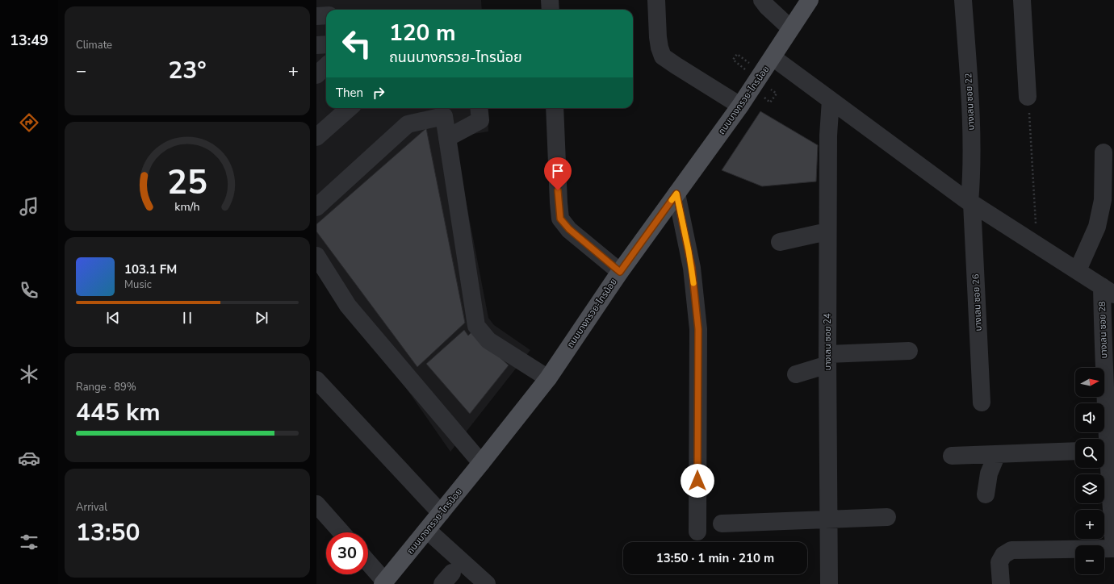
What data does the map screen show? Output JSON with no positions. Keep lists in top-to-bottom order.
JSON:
{
  "streets": {
    "main road": ["ถนนบางกรวย-ไทรน้อย"],
    "street": [
      "บางเลน ซอย 22",
      "บางเลน ซอย 26",
      "บางเลน ซอย 28",
      "บางเลน ซอย 24"
    ]
  },
  "crossings": [
    ["บางเลน ซอย 22", "บางเลน ซอย 26"]
  ],
  "north": "right",
  "page": {
    "tabs": "13:49",
    "tile": [
      "Climate",
      ["Range · 89%", "445 km"],
      ["Arrival", "13:50"]
    ],
    "turn": ["120 m", "ถนนบางกรวย-ไทรน้อย"],
    "heat": ["−", "23°", "+"],
    "then": "Then",
    "song": ["103.1 FM", "Music"],
    "map_buttons": ["+", "−"],
    "limit": "30",
    "trip": "13:50 · 1 min · 210 m",
    "gauge": ["25", "km/h"]
  }
}
